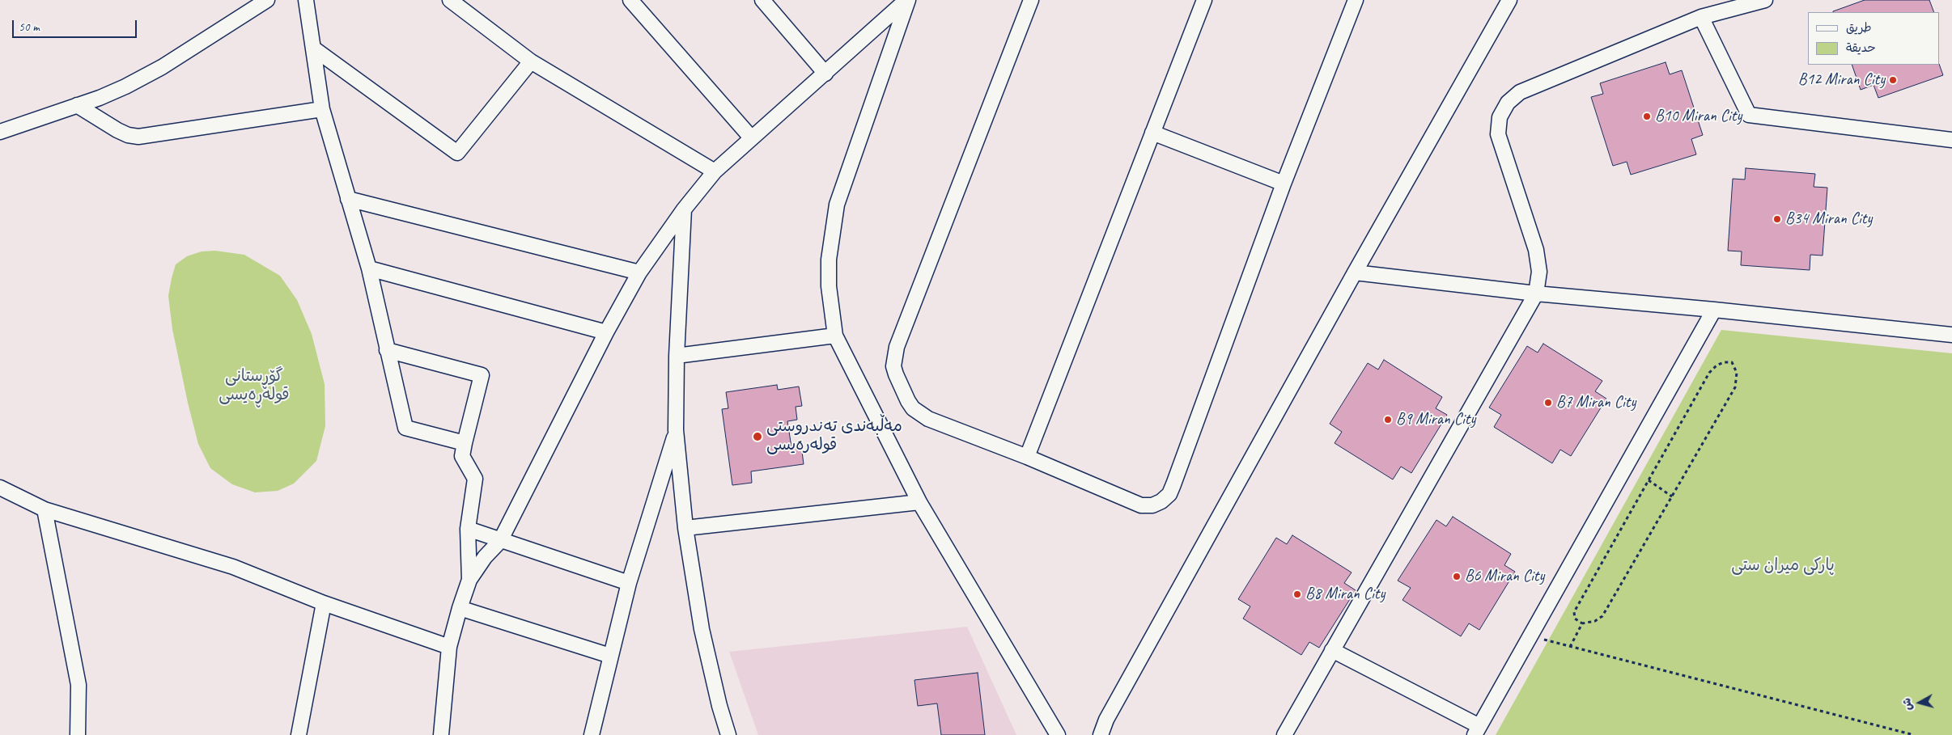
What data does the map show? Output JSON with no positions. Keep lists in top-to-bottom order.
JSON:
{
  "parks": ["گۆڕستانی قولەڕەیسی", "پارکی میران ستی"],
  "places": [
    "B12 Miran City",
    "B10 Miran City",
    "B34 Miran City",
    "B7 Miran City",
    "B9 Miran City",
    "مەڵبەندی تەندروستی قولەرەیسی",
    "B6 Miran City",
    "B8 Miran City"
  ],
  "legend": ["طريق", "حديقة"],
  "scale_bar": "50 m",
  "north": "left"
}
